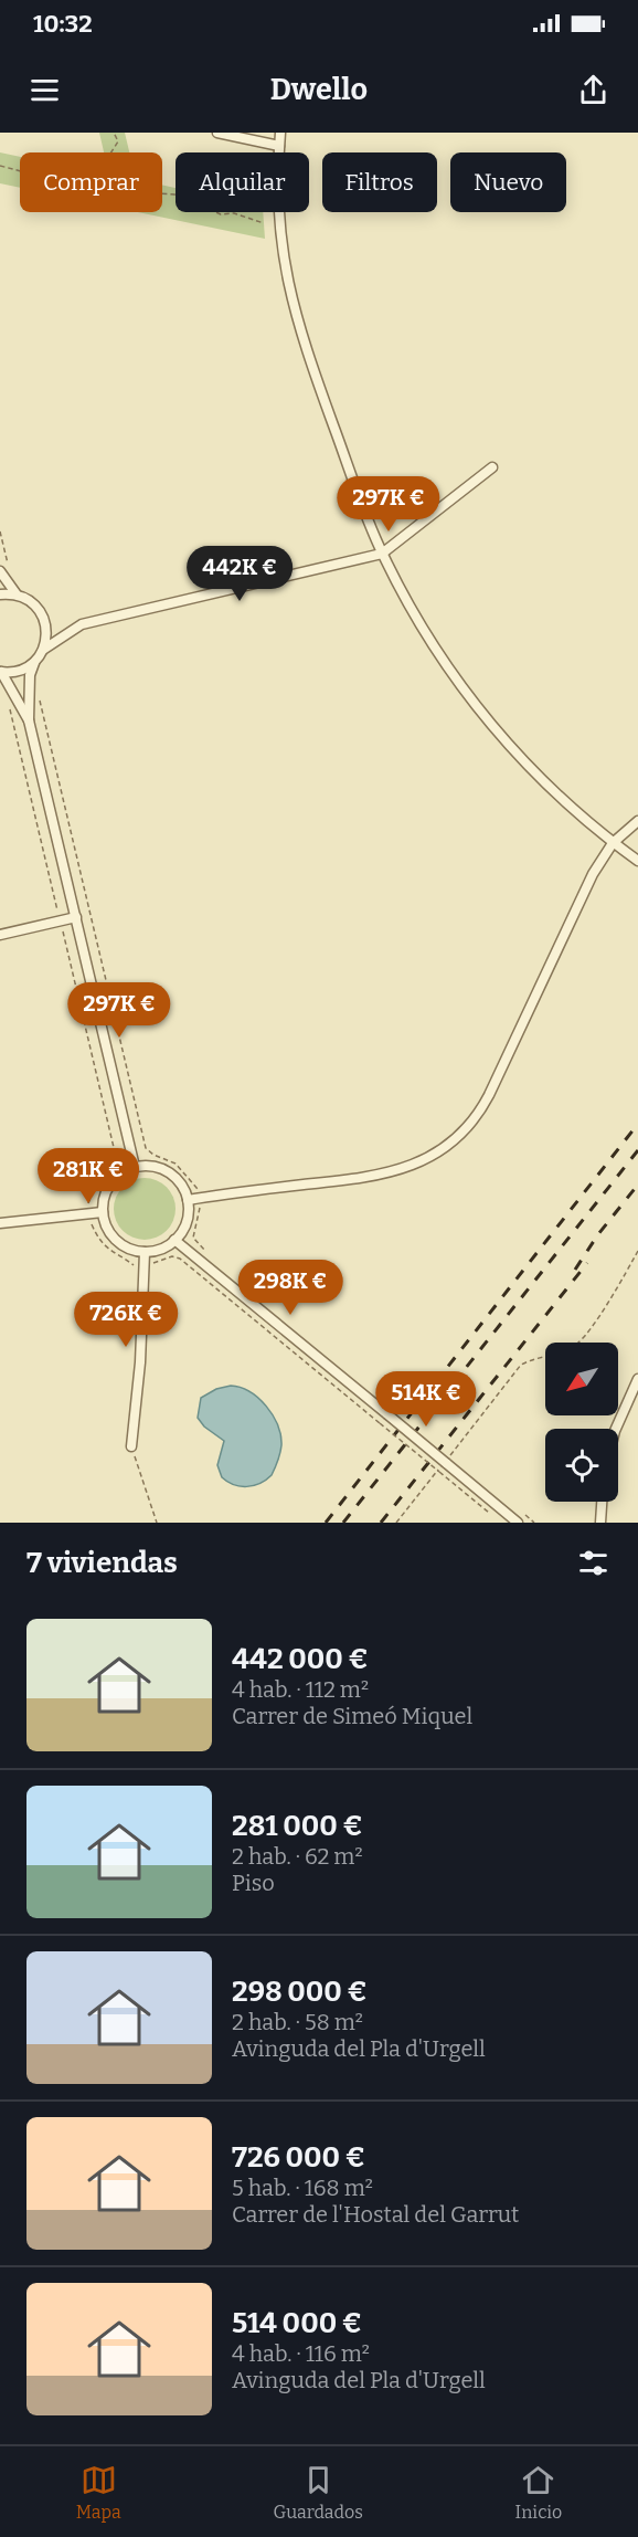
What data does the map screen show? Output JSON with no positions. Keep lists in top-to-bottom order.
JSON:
{
  "north": "bottom left",
  "page": {
    "status": "10:32",
    "header": "Dwello",
    "chip": [
      "Comprar",
      "Alquilar",
      "Filtros",
      "Nuevo"
    ],
    "price": [
      "297K €",
      "442K €",
      "297K €",
      "281K €",
      "298K €",
      "726K €",
      "514K €"
    ],
    "heading": "7 viviendas",
    "list": [
      {
        "name": "442 000 €",
        "note": "4 hab. · 112 m² · Carrer de Simeó Miquel"
      },
      {
        "name": "281 000 €",
        "note": "2 hab. · 62 m² · Piso"
      },
      {
        "name": "298 000 €",
        "note": "2 hab. · 58 m² · Avinguda del Pla d'Urgell"
      },
      {
        "name": "726 000 €",
        "note": "5 hab. · 168 m² · Carrer de l'Hostal del Garrut"
      },
      {
        "name": "514 000 €",
        "note": "4 hab. · 116 m² · Avinguda del Pla d'Urgell"
      }
    ],
    "tabs": ["Mapa", "Guardados", "Inicio"]
  }
}
